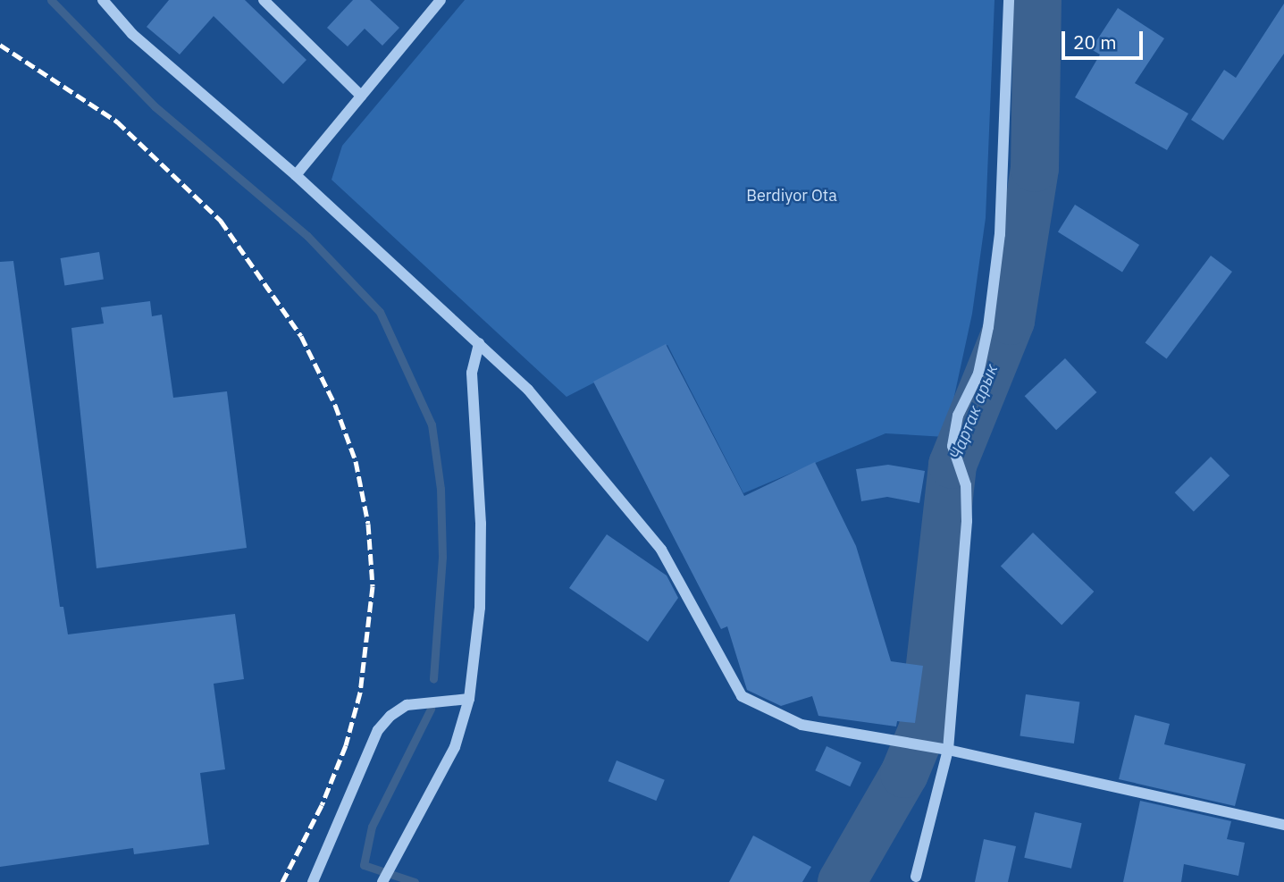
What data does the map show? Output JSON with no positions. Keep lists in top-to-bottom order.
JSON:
{
  "water": ["Чартак арык"],
  "parks": ["Berdiyor Ota"],
  "scale_bar": "20 m"
}
